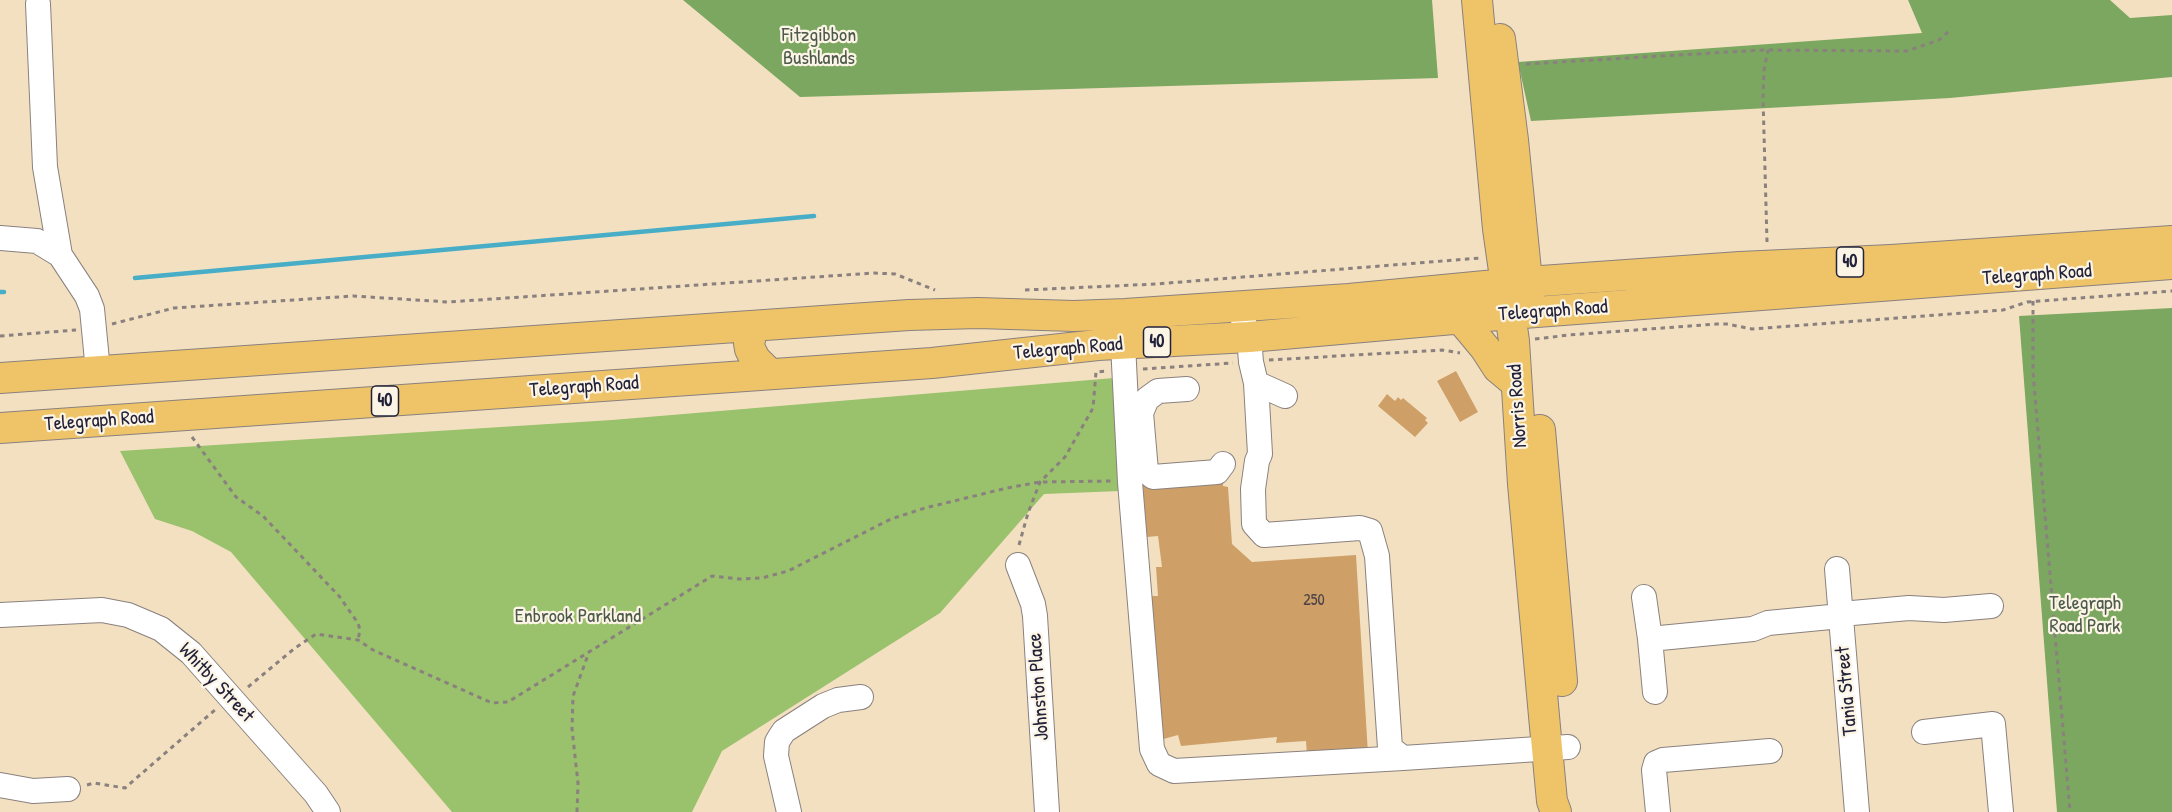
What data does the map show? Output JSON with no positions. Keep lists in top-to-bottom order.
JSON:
{
  "streets": {
    "main road": ["40", "Telegraph Road", "Norris Road"],
    "street": ["Whitby Street", "Johnston Place", "Tania Street"]
  },
  "crossings": [
    ["Telegraph Road", "Norris Road"]
  ],
  "parks": ["Fitzgibbon Bushlands", "Telegraph Road Park", "Enbrook Parkland"],
  "house_numbers": ["250"]
}
